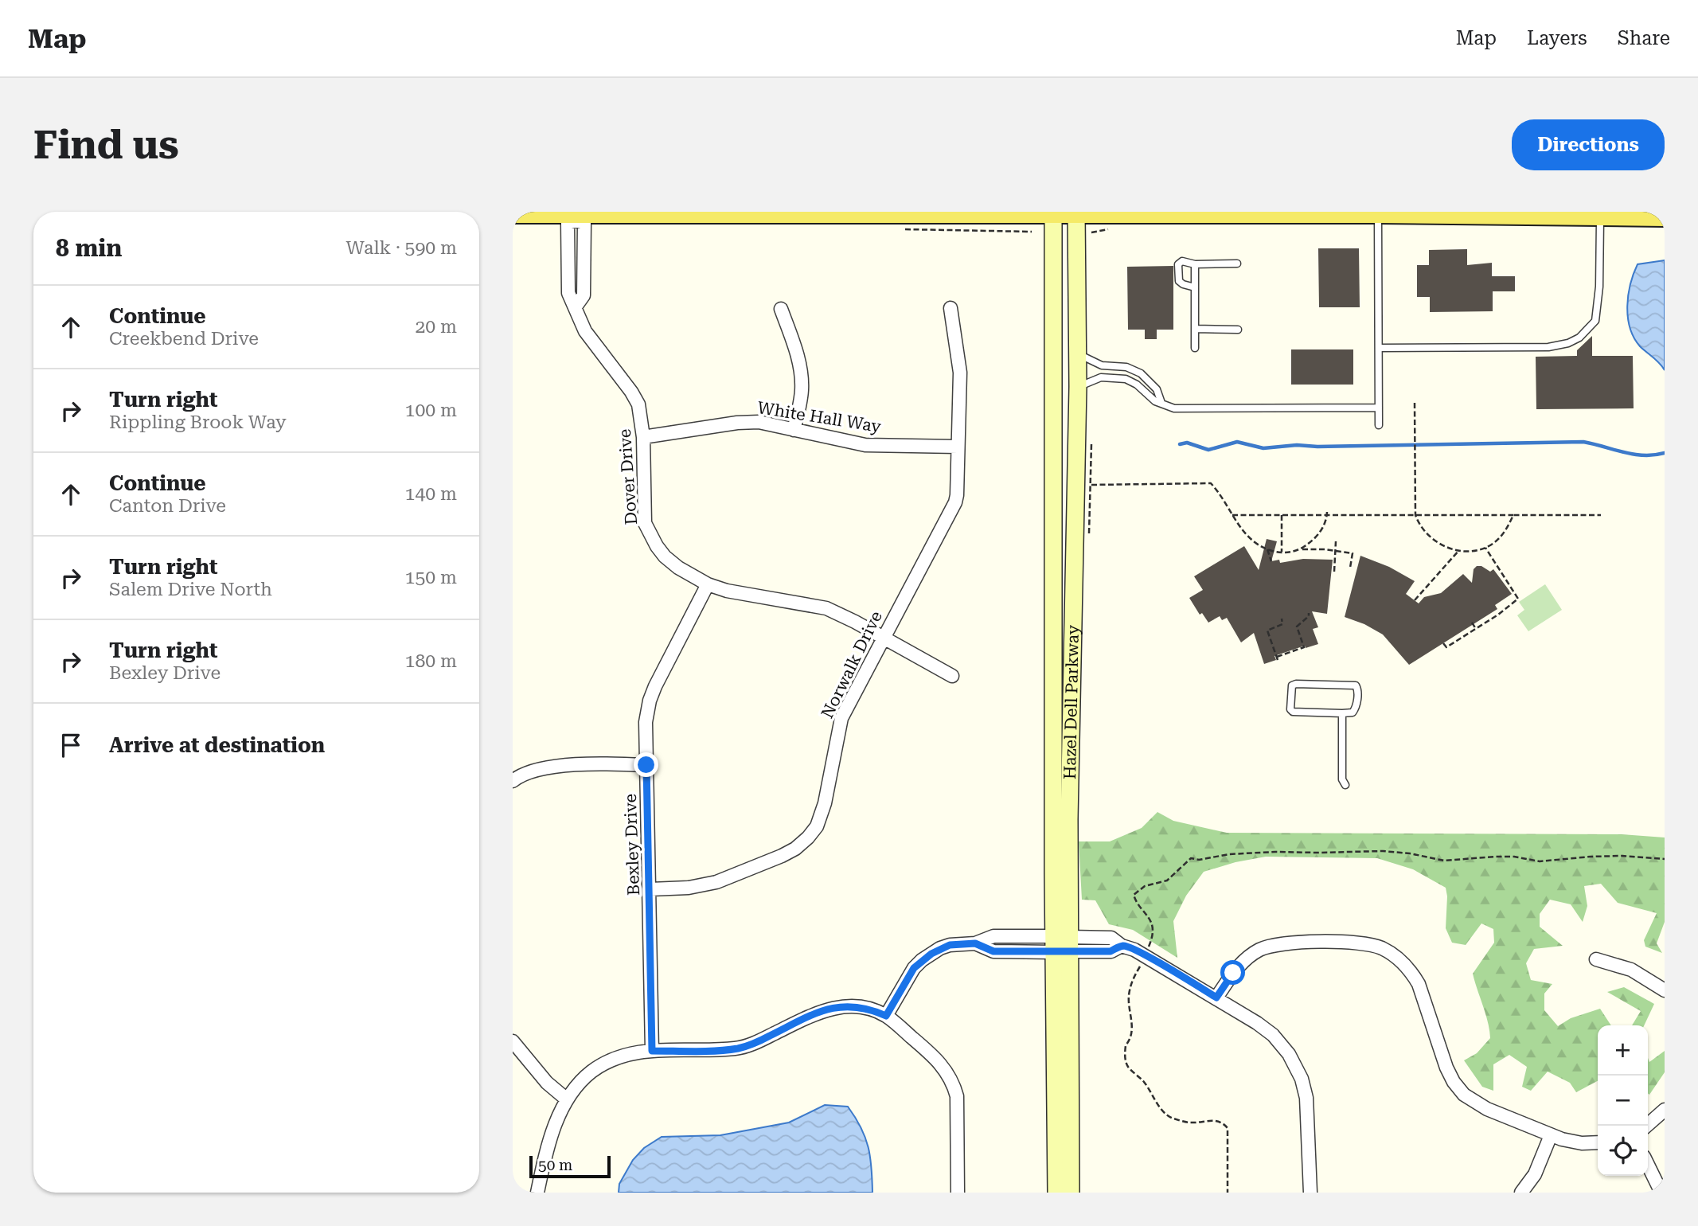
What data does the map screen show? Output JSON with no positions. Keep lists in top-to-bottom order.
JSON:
{
  "streets": {
    "main road": ["Hazel Dell Parkway"],
    "street": [
      "White Hall Way",
      "Dover Drive",
      "Norwalk Drive",
      "Bexley Drive"
    ]
  },
  "crossings": [
    ["White Hall Way", "Dover Drive"],
    ["White Hall Way", "Norwalk Drive"],
    ["Dover Drive", "Norwalk Drive"],
    ["Dover Drive", "Bexley Drive"],
    ["Norwalk Drive", "Bexley Drive"]
  ],
  "scale_bar": "50 m",
  "page": {
    "header": "Map",
    "nav": ["Map", "Layers", "Share"],
    "buttons": "Directions",
    "title": "Find us",
    "heading": ["8 min", "Walk · 590 m"],
    "list": [
      ["Continue", "Creekbend Drive", "20 m"],
      ["Turn right", "Rippling Brook Way", "100 m"],
      ["Continue", "Canton Drive", "140 m"],
      ["Turn right", "Salem Drive North", "150 m"],
      ["Turn right", "Bexley Drive", "180 m"],
      "Arrive at destination"
    ],
    "map_buttons": ["+", "−"],
    "scale": "50 m"
  }
}
